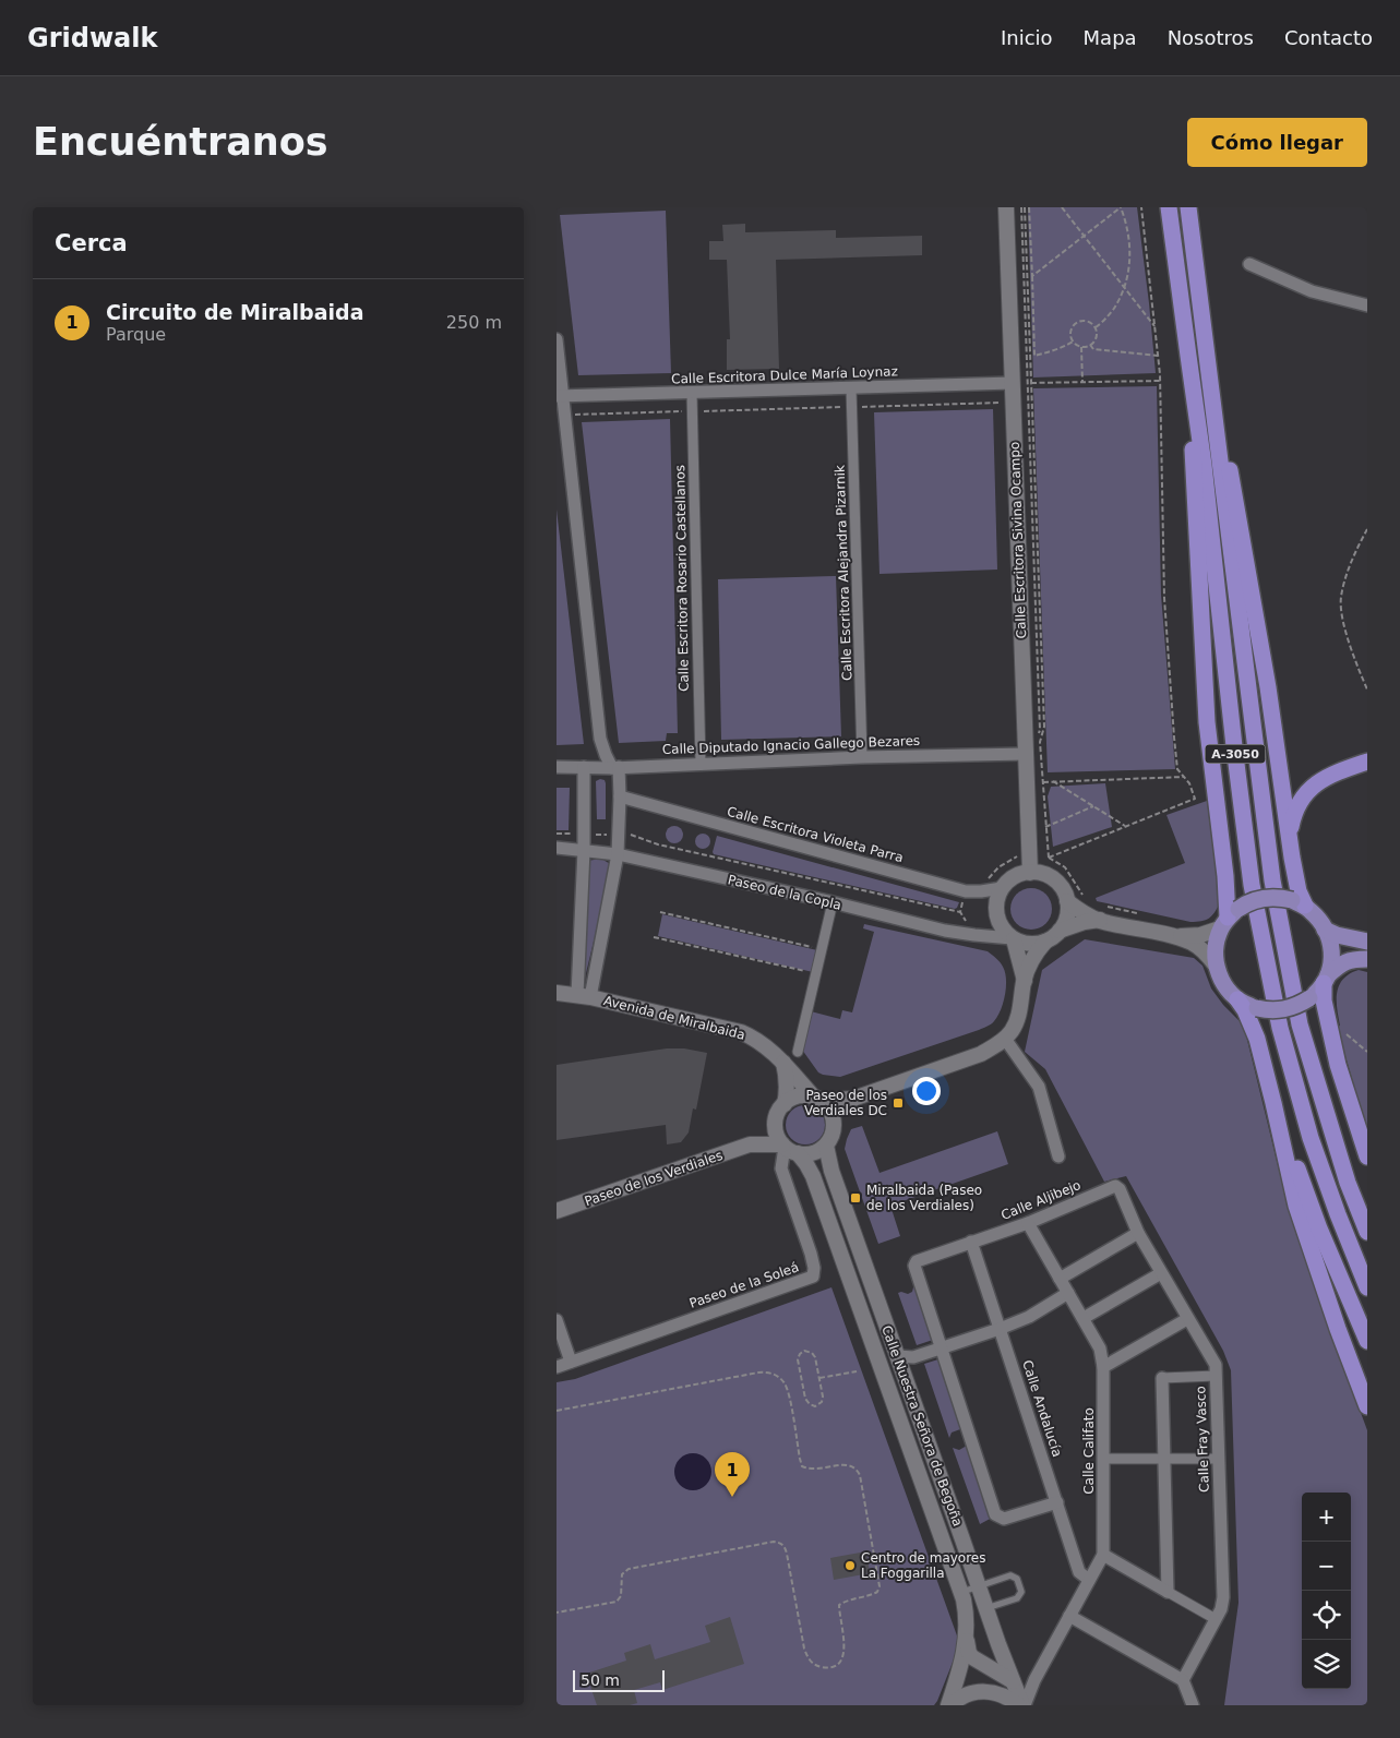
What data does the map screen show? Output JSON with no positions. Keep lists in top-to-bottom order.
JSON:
{
  "streets": {
    "highway": ["A-3050"],
    "street": [
      "Calle Escritora Dulce María Loynaz",
      "Calle Escritora Sivina Ocampo",
      "Calle Escritora Alejandra Pizarnik",
      "Calle Escritora Rosario Castellanos",
      "Calle Diputado Ignacio Gallego Bezares",
      "Calle Escritora Violeta Parra",
      "Paseo de la Copla",
      "Avenida de Miralbaida",
      "Paseo de los Verdiales",
      "Calle Aljibejo",
      "Paseo de la Soleá",
      "Calle Andalucía",
      "Calle Nuestra Señora de Begoña",
      "Calle Fray Vasco",
      "Calle Califato"
    ]
  },
  "crossings": [
    ["Calle Escritora Dulce María Loynaz", "Calle Escritora Sivina Ocampo"],
    ["Calle Escritora Dulce María Loynaz", "Calle Escritora Alejandra Pizarnik"],
    ["Calle Escritora Dulce María Loynaz", "Calle Escritora Rosario Castellanos"],
    ["Calle Escritora Sivina Ocampo", "Calle Diputado Ignacio Gallego Bezares"],
    ["Calle Escritora Sivina Ocampo", "Calle Escritora Violeta Parra"],
    ["Calle Escritora Sivina Ocampo", "Paseo de la Copla"],
    ["Calle Escritora Alejandra Pizarnik", "Calle Diputado Ignacio Gallego Bezares"],
    ["Calle Escritora Rosario Castellanos", "Calle Diputado Ignacio Gallego Bezares"],
    ["Calle Escritora Violeta Parra", "Paseo de la Copla"],
    ["Avenida de Miralbaida", "Paseo de los Verdiales"],
    ["Avenida de Miralbaida", "Paseo de la Soleá"],
    ["Avenida de Miralbaida", "Calle Nuestra Señora de Begoña"],
    ["Paseo de los Verdiales", "Paseo de la Soleá"],
    ["Paseo de los Verdiales", "Calle Nuestra Señora de Begoña"],
    ["Calle Aljibejo", "Calle Andalucía"],
    ["Calle Aljibejo", "Calle Fray Vasco"],
    ["Calle Aljibejo", "Calle Califato"],
    ["Paseo de la Soleá", "Calle Nuestra Señora de Begoña"],
    ["Calle Andalucía", "Calle Califato"],
    ["Calle Nuestra Señora de Begoña", "Calle Califato"]
  ],
  "places": {
    "transit": ["Paseo de los Verdiales DC", "Miralbaida (Paseo de los Verdiales)"],
    "other": ["Centro de mayores La Foggarilla"]
  },
  "scale_bar": "50 m",
  "page": {
    "header": "Gridwalk",
    "nav": [
      "Inicio",
      "Mapa",
      "Nosotros",
      "Contacto"
    ],
    "buttons": "Cómo llegar",
    "title": "Encuéntranos",
    "heading": "Cerca",
    "list": [
      {
        "mark": "1",
        "name": "Circuito de Miralbaida",
        "note": "Parque",
        "value": "250 m"
      }
    ],
    "pins": "1",
    "map_buttons": ["+", "−"],
    "scale": "50 m"
  }
}
